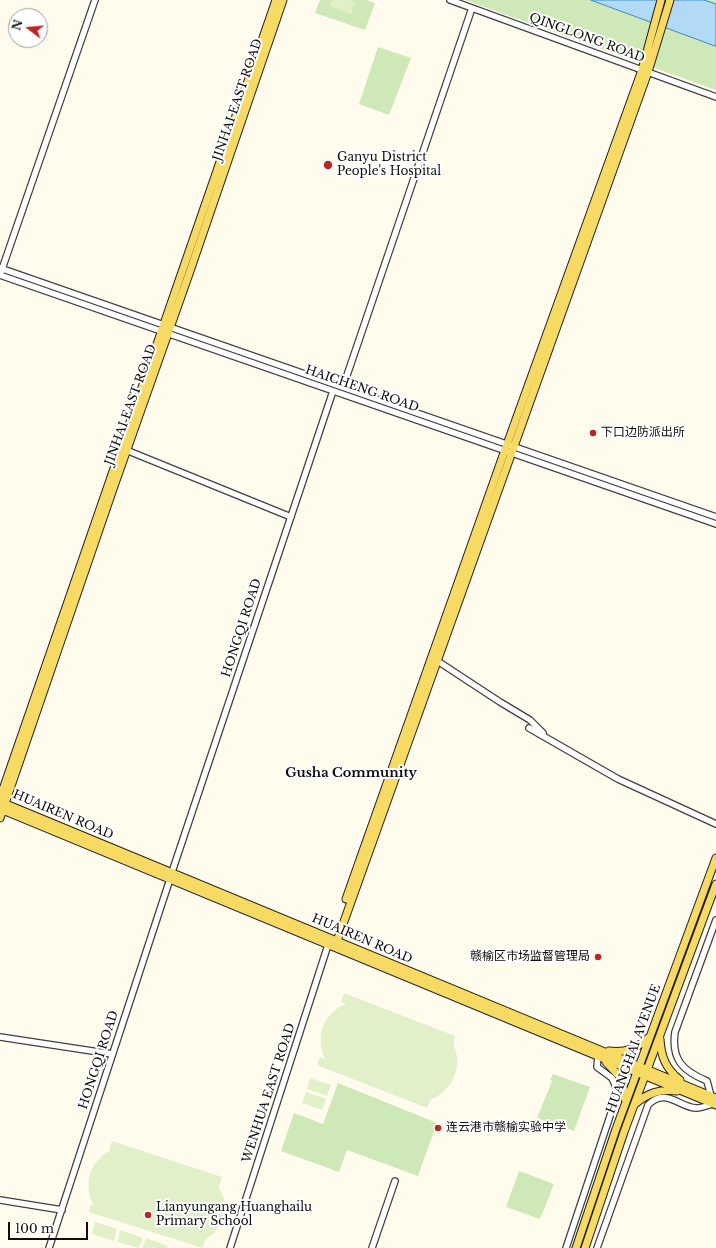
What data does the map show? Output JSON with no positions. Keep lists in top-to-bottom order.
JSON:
{
  "streets": {
    "main road": ["JINHAI EAST ROAD", "HUAIREN ROAD", "HUANGHAI AVENUE"],
    "street": [
      "QINGLONG ROAD",
      "HAICHENG ROAD",
      "HONGQI ROAD",
      "WENHUA EAST ROAD"
    ]
  },
  "crossings": [
    ["JINHAI EAST ROAD", "HAICHENG ROAD"],
    ["JINHAI EAST ROAD", "HUAIREN ROAD"],
    ["HAICHENG ROAD", "HONGQI ROAD"],
    ["HONGQI ROAD", "HUAIREN ROAD"],
    ["HUAIREN ROAD", "HUANGHAI AVENUE"],
    ["HUAIREN ROAD", "WENHUA EAST ROAD"]
  ],
  "districts": ["Gusha Community"],
  "places": [
    "Ganyu District People's Hospital",
    "下口边防派出所",
    "赣榆区市场监督管理局",
    "连云港市赣榆实验中学",
    "Lianyungang Huanghailu Primary School"
  ],
  "scale_bar": "100 m",
  "north": "left"
}
